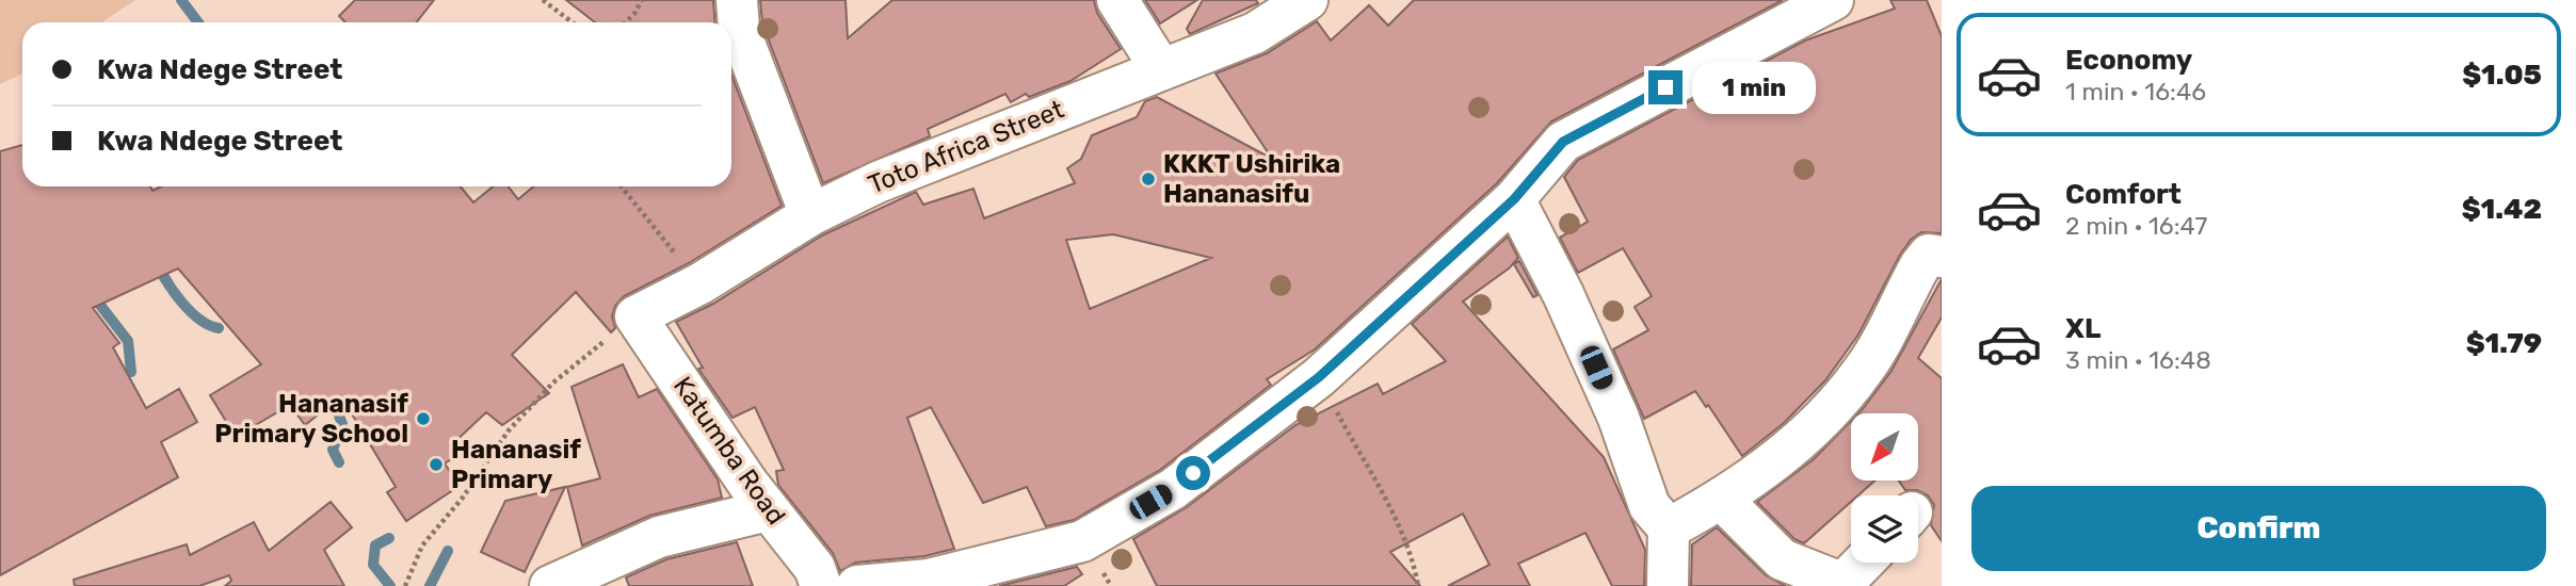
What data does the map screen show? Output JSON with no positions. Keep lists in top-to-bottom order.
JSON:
{
  "streets": {
    "street": ["Toto Africa Street", "Katumba Road"]
  },
  "crossings": [
    ["Toto Africa Street", "Katumba Road"]
  ],
  "places": ["KKKT Ushirika Hananasifu", "Hananasif Primary School", "Hananasif Primary"],
  "north": "bottom left",
  "page": {
    "list": [
      {
        "name": "Economy",
        "note": "1 min · 16:46",
        "value": "$1.05"
      },
      {
        "name": "Comfort",
        "note": "2 min · 16:47",
        "value": "$1.42"
      },
      {
        "name": "XL",
        "note": "3 min · 16:48",
        "value": "$1.79"
      }
    ],
    "banner": ["Kwa Ndege Street", "Kwa Ndege Street"],
    "bubble": "1 min",
    "buttons": "Confirm"
  }
}
